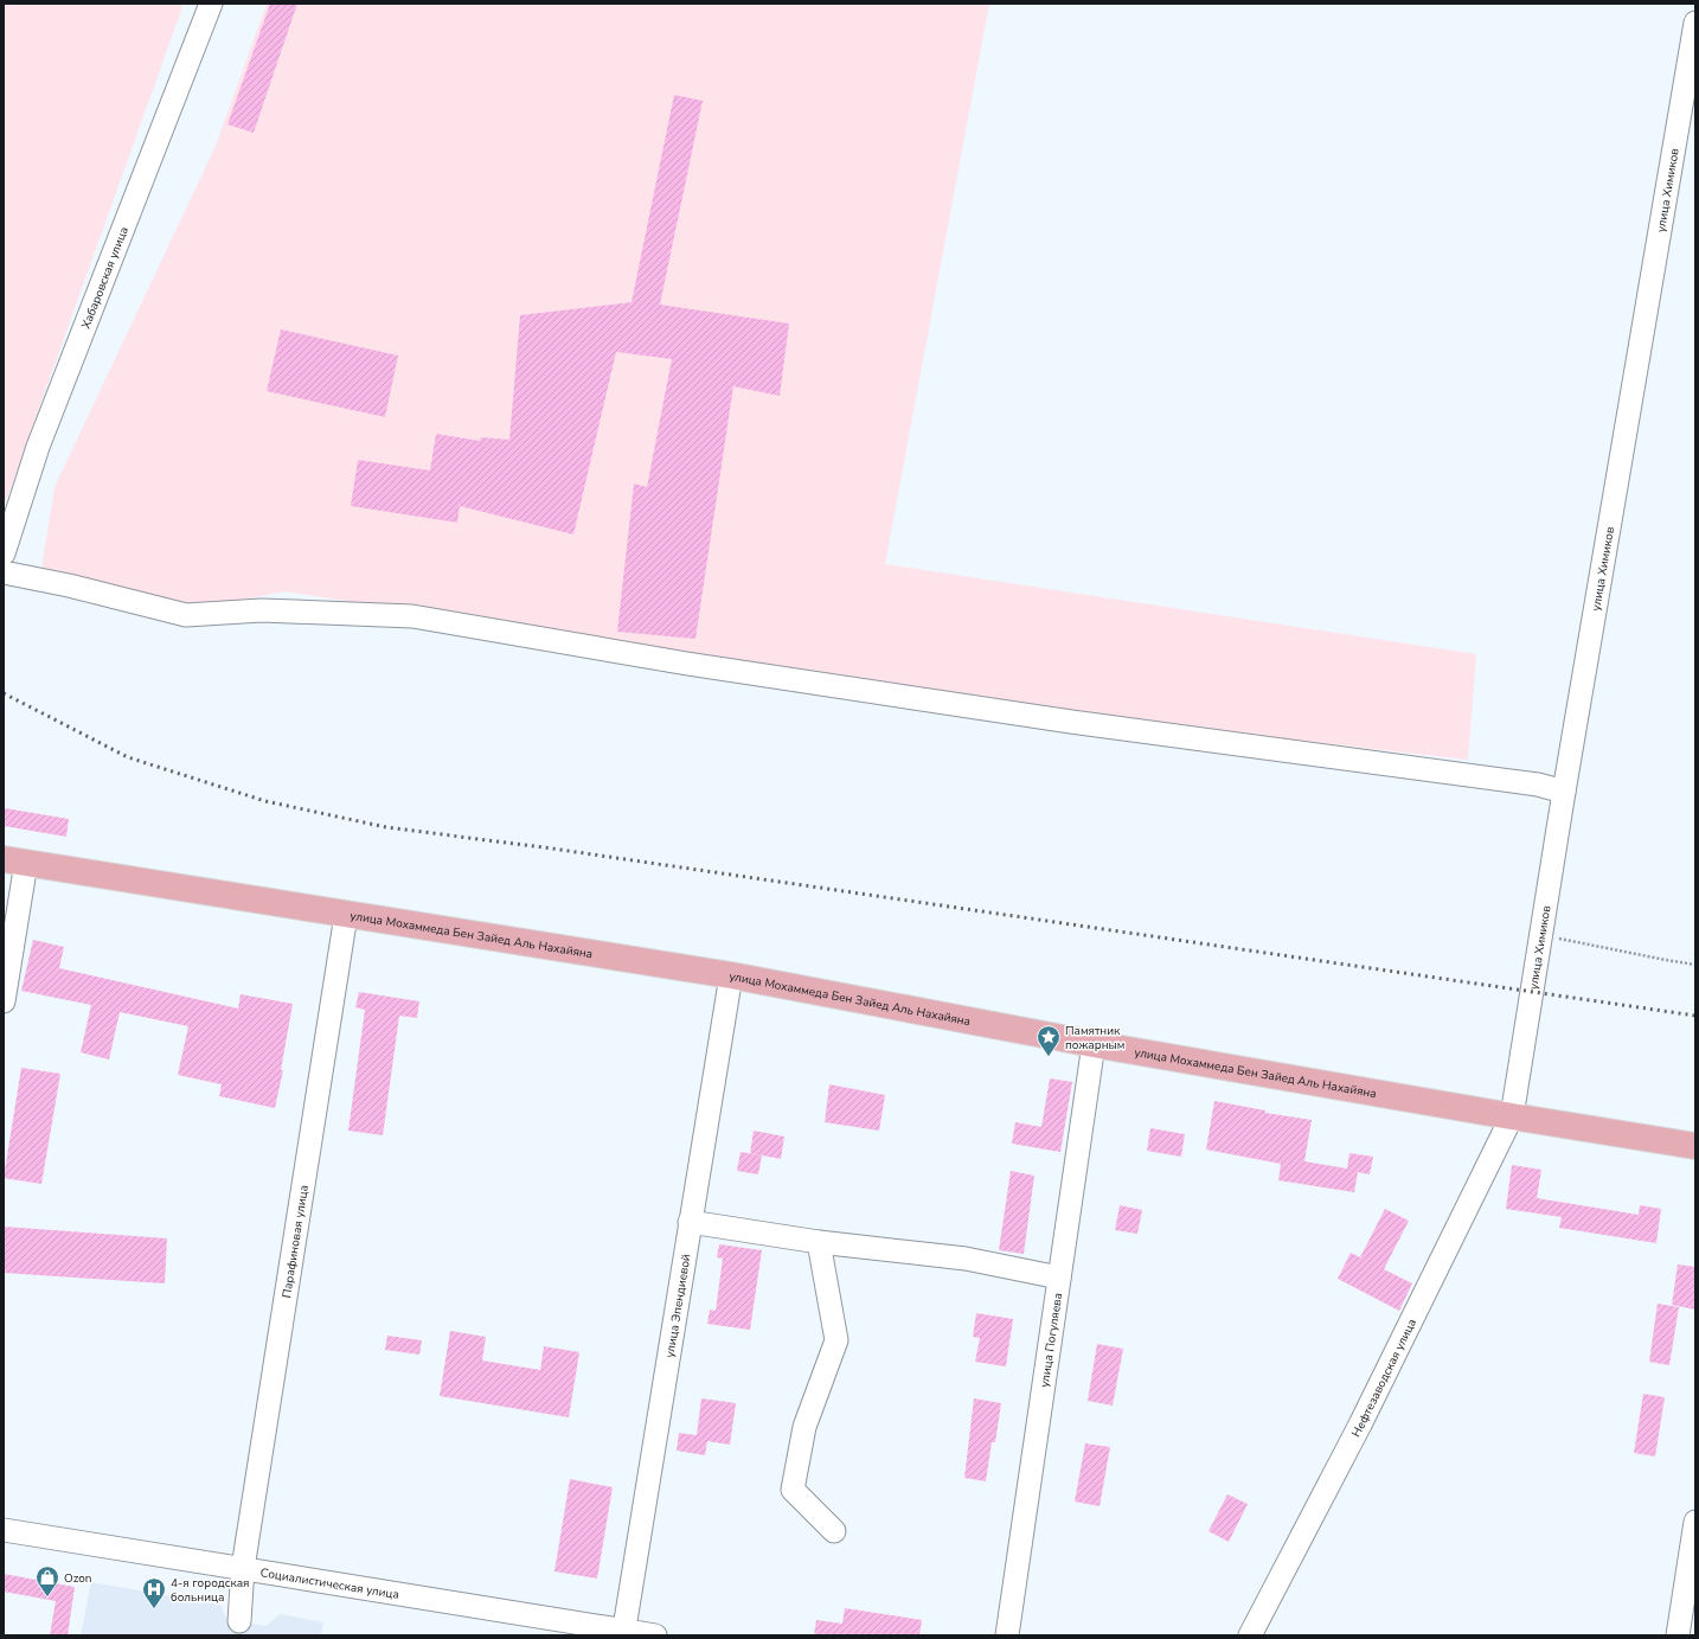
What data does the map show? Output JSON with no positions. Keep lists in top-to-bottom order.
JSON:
{
  "streets": {
    "main road": ["улица Мохаммеда Бен Зайед Аль Нахайяна"],
    "street": [
      "улица Химиков",
      "Хабаровская улица",
      "Парафиновая улица",
      "улица Эпендиевой",
      "улица Погуляева",
      "Нефтезаводская улица",
      "Социалистическая улица"
    ]
  },
  "crossings": [
    ["улица Химиков", "улица Мохаммеда Бен Зайед Аль Нахайяна"],
    ["улица Химиков", "Нефтезаводская улица"],
    ["улица Мохаммеда Бен Зайед Аль Нахайяна", "Парафиновая улица"],
    ["улица Мохаммеда Бен Зайед Аль Нахайяна", "улица Эпендиевой"],
    ["улица Мохаммеда Бен Зайед Аль Нахайяна", "улица Погуляева"],
    ["улица Мохаммеда Бен Зайед Аль Нахайяна", "Нефтезаводская улица"],
    ["Парафиновая улица", "Социалистическая улица"],
    ["улица Эпендиевой", "Социалистическая улица"]
  ],
  "places": {
    "place": ["Памятник пожарным"],
    "shop": ["Ozon"],
    "hospital": ["4-я городская больница"]
  }
}
